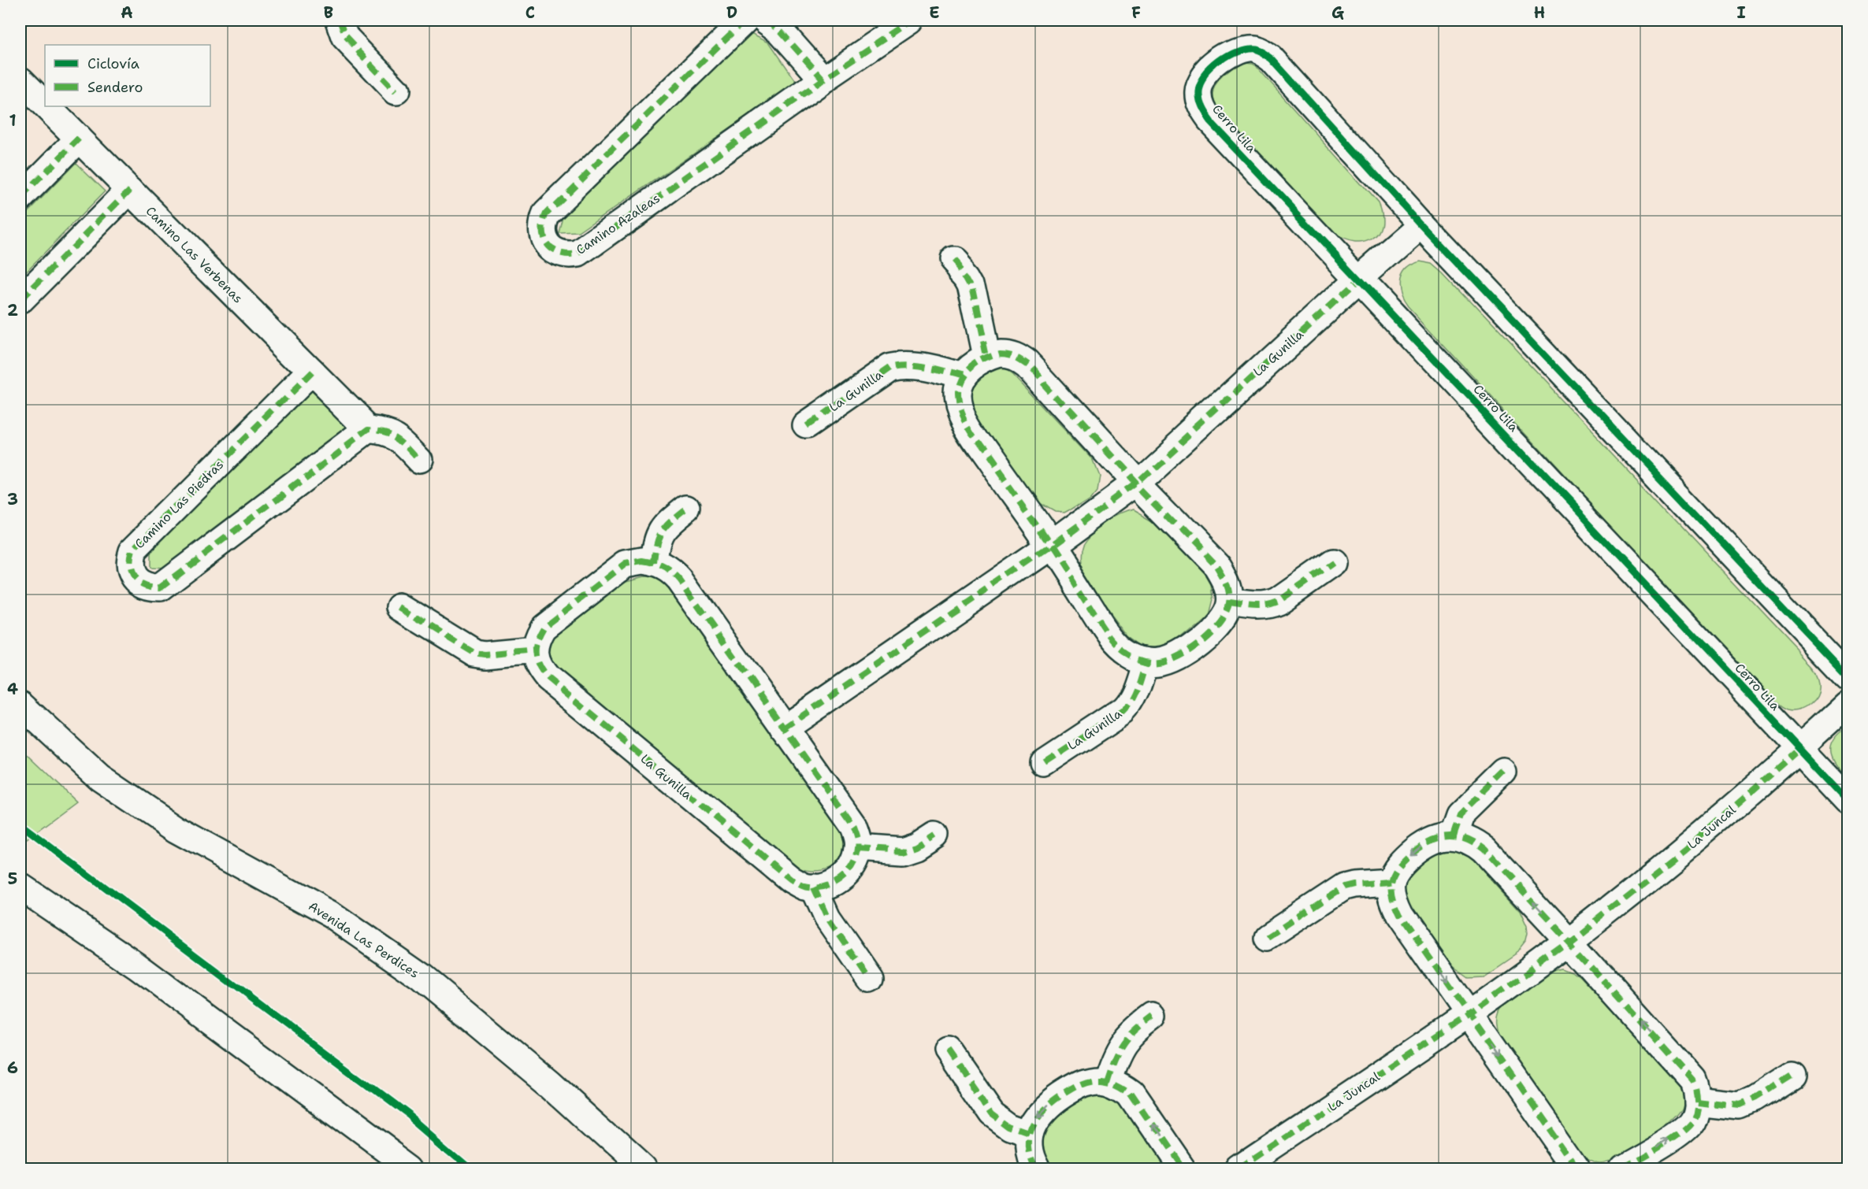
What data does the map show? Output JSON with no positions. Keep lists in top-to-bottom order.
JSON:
{
  "streets": {
    "street": [
      "Cerro Lila",
      "Camino Azaleas",
      "Camino Las Verbenas",
      "La Gunilla",
      "Camino Las Piedras",
      "La Juncal",
      "Avenida Las Perdices"
    ]
  },
  "crossings": [
    ["Cerro Lila", "La Gunilla"],
    ["Cerro Lila", "La Juncal"],
    ["Camino Las Verbenas", "Camino Las Piedras"]
  ],
  "legend": ["Ciclovía", "Sendero"],
  "grid": {
    "columns": [
      "A",
      "B",
      "C",
      "D",
      "E",
      "F",
      "G",
      "H",
      "I"
    ],
    "rows": [
      "1",
      "2",
      "3",
      "4",
      "5",
      "6"
    ]
  }
}
